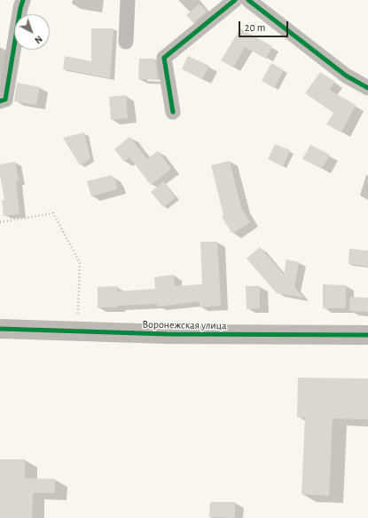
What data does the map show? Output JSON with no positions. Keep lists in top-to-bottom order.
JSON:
{
  "streets": {
    "street": ["Воронежская улица"]
  },
  "scale_bar": "20 m",
  "north": "bottom right"
}
